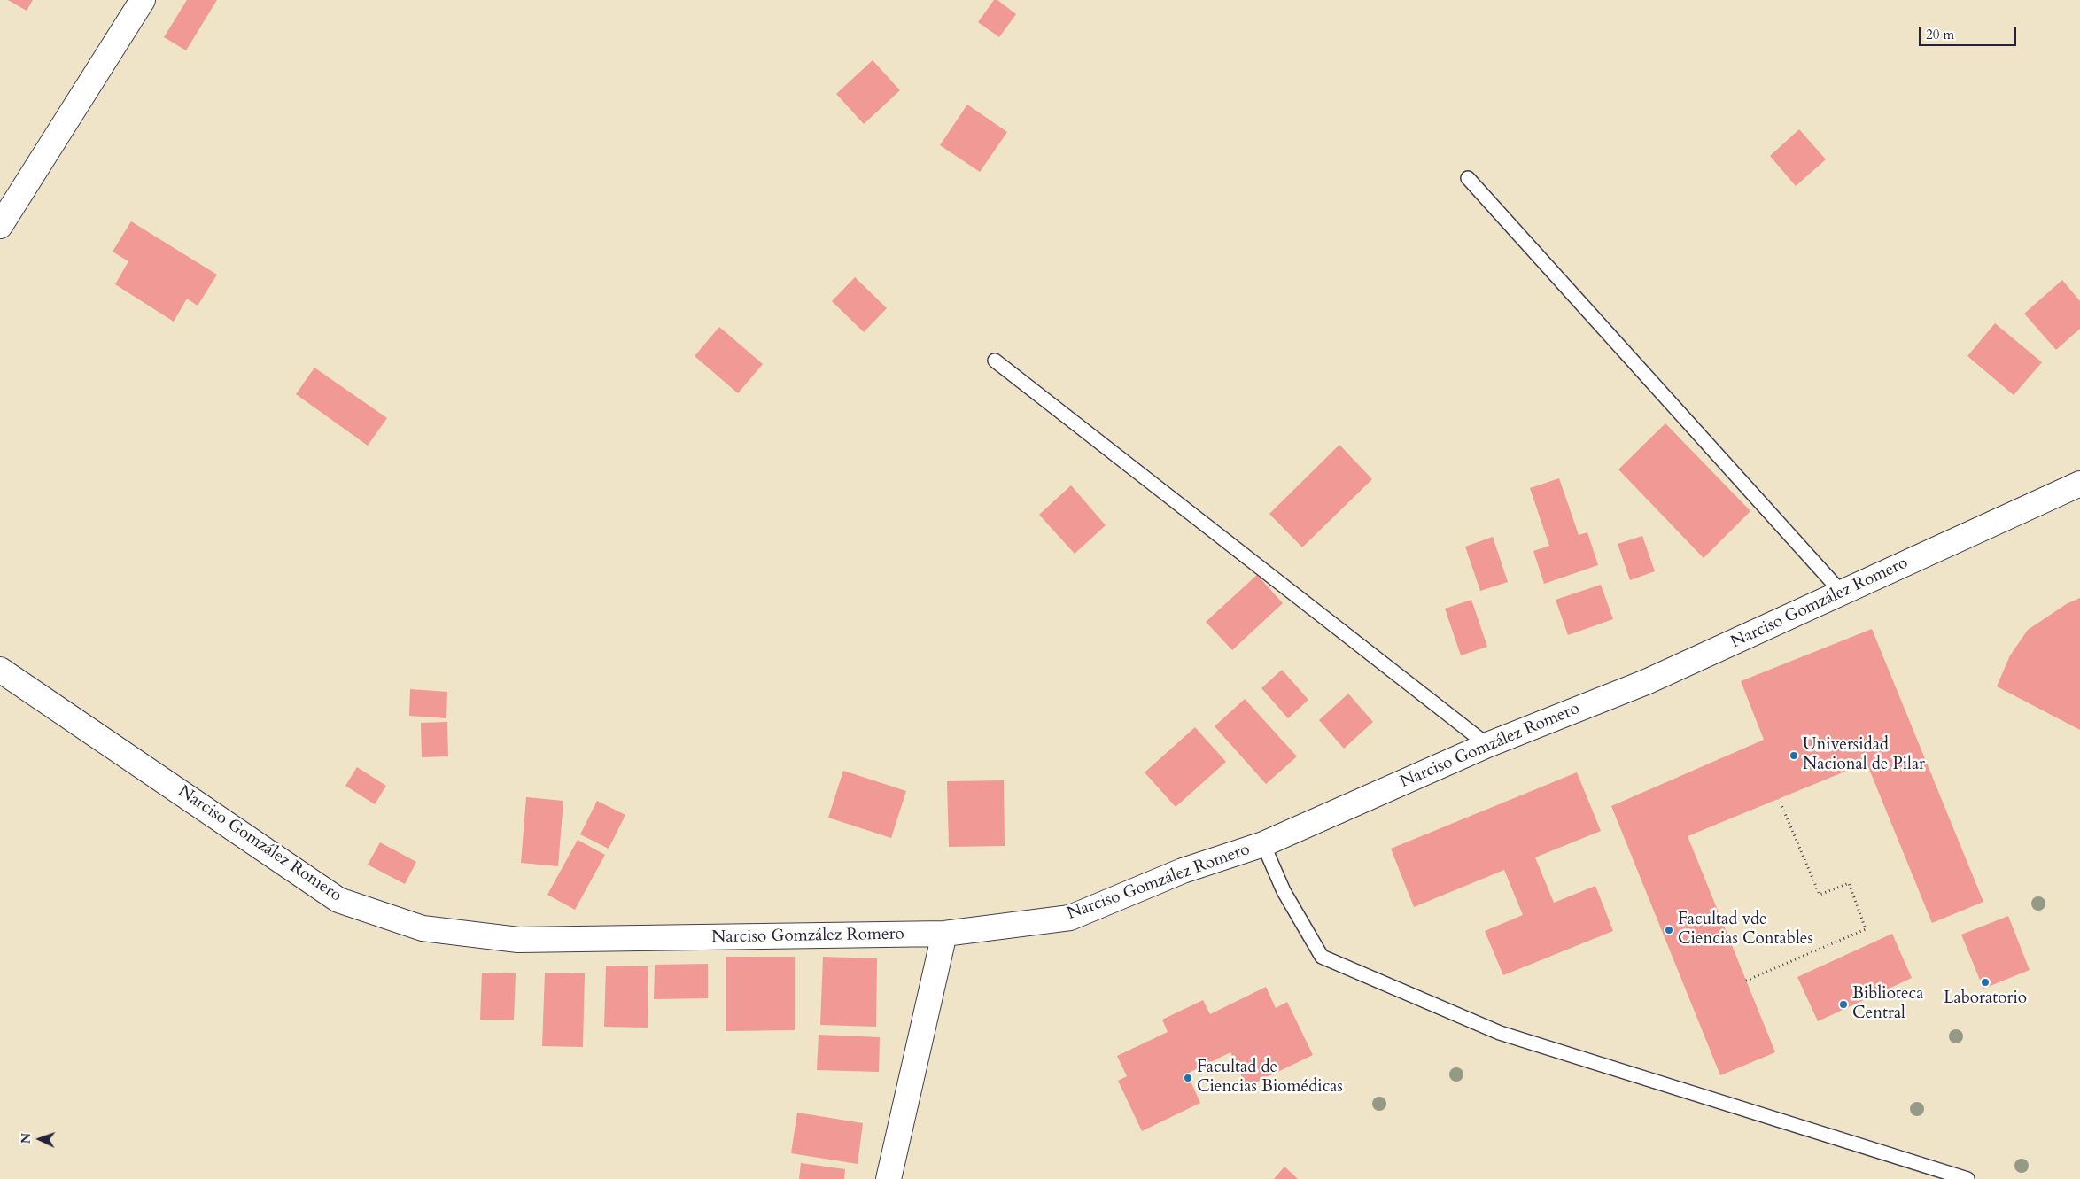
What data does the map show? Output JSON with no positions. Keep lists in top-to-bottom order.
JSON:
{
  "streets": {
    "street": ["Narciso Gomzález Romero"]
  },
  "places": [
    "Universidad Nacional de Pilar",
    "Facultad vde Ciencias Contables",
    "Laboratorio",
    "Biblioteca Central",
    "Facultad de Ciencias Biomédicas"
  ],
  "scale_bar": "20 m",
  "north": "left"
}
